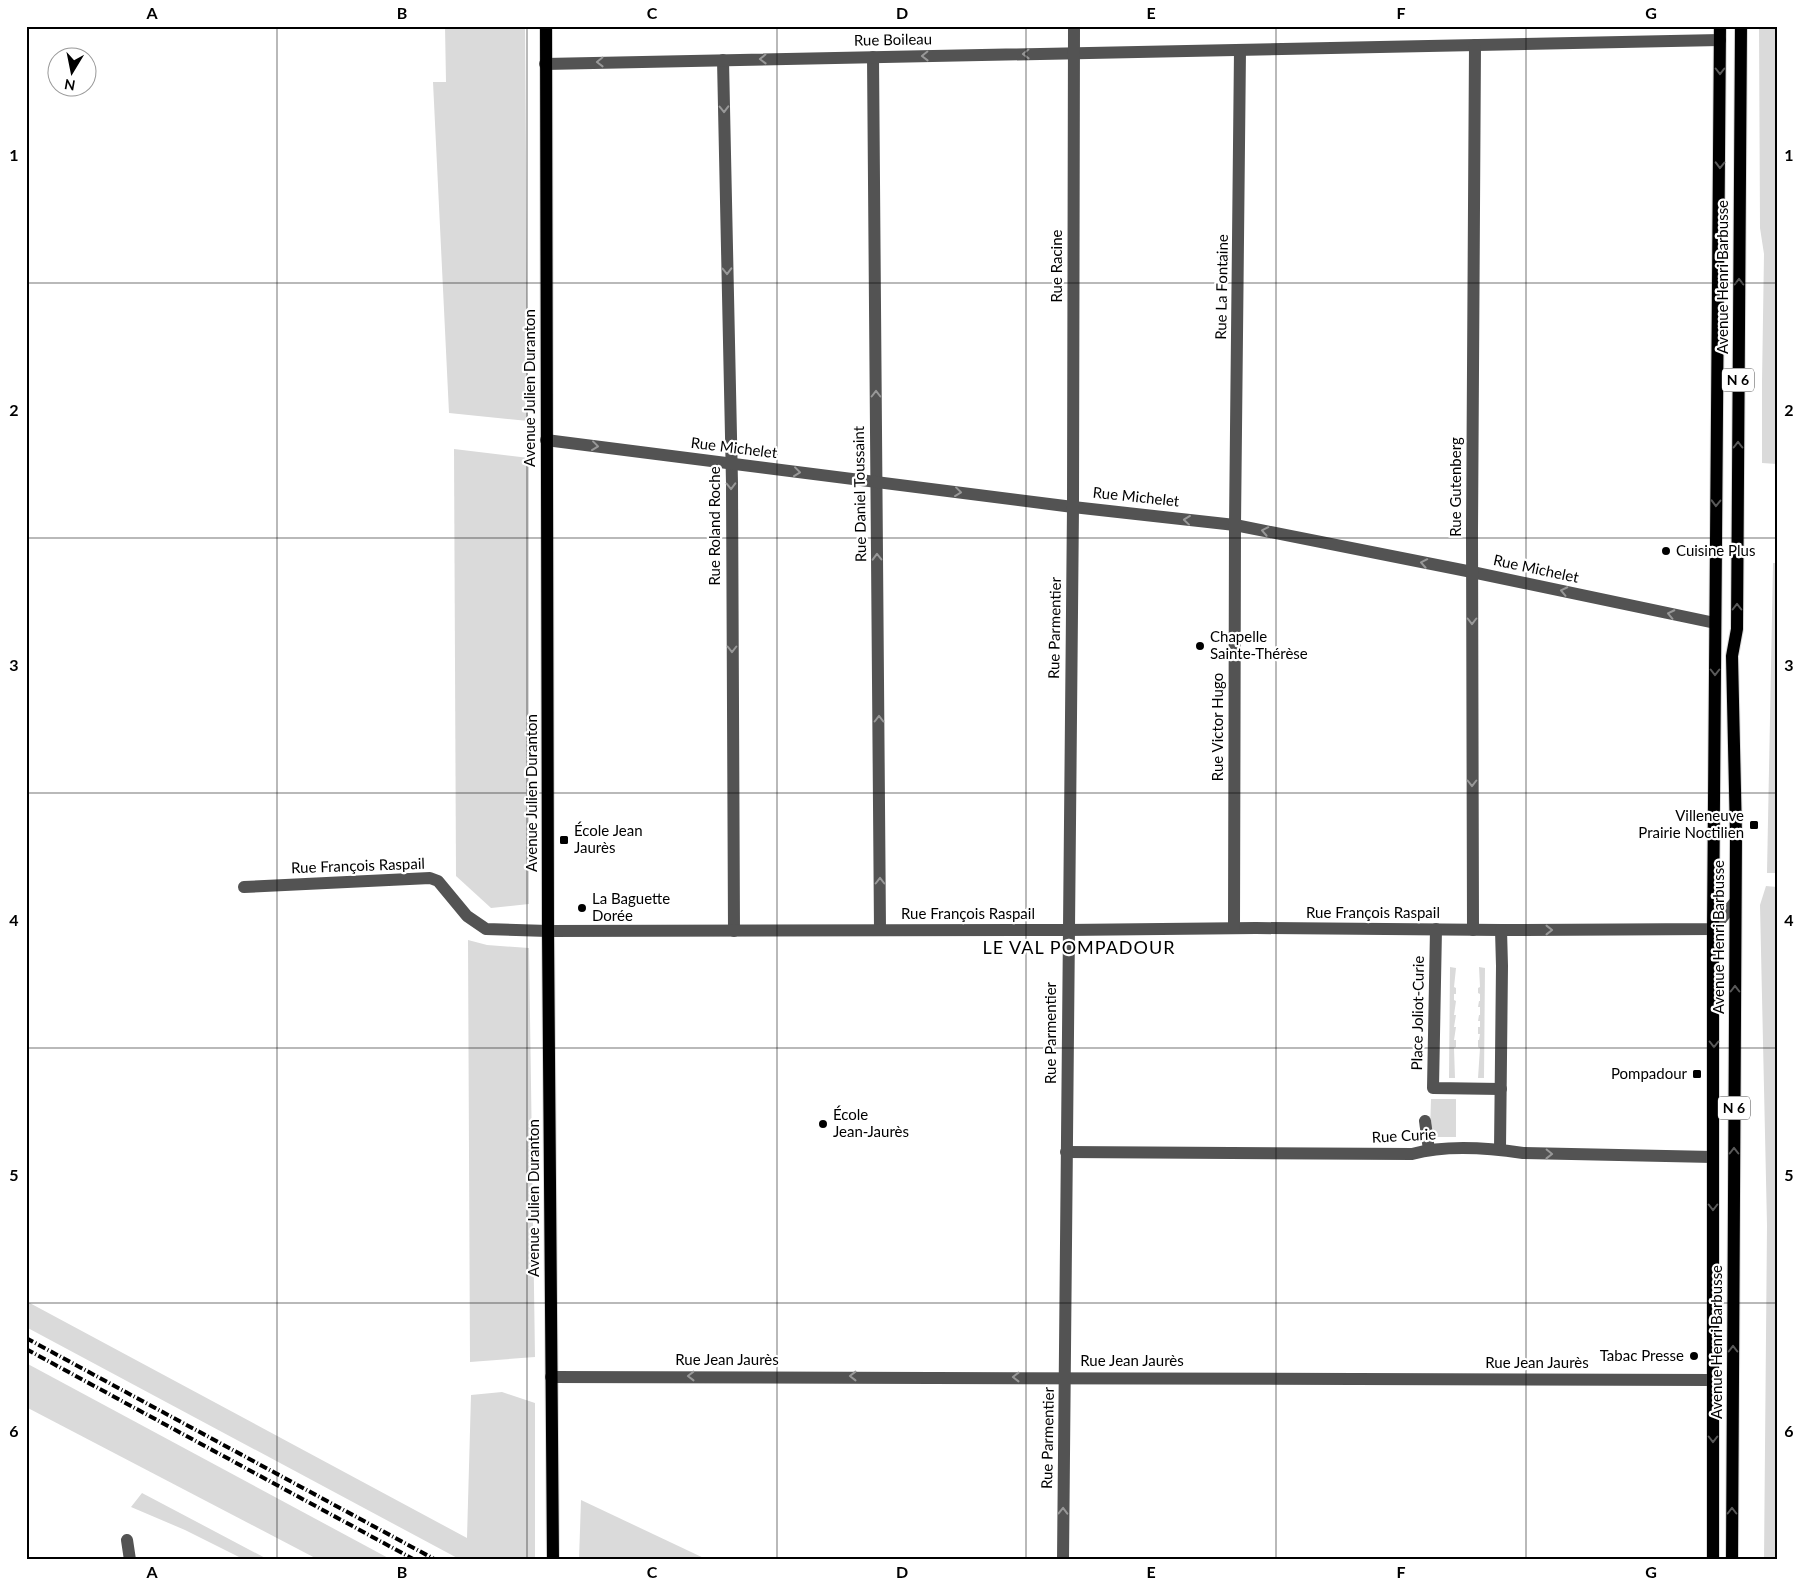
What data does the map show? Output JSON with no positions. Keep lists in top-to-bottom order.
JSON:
{
  "streets": {
    "main road": ["Avenue Henri Barbusse", "N 6", "Avenue Julien Duranton"],
    "street": [
      "Rue Boileau",
      "Rue Racine",
      "Rue La Fontaine",
      "Rue Michelet",
      "Rue Gutenberg",
      "Rue Daniel Toussaint",
      "Rue Roland Roche",
      "Rue Parmentier",
      "Rue Victor Hugo",
      "Rue François Raspail",
      "Place Joliot-Curie",
      "Rue Curie",
      "Rue Jean Jaurès"
    ]
  },
  "crossings": [
    ["Rue Boileau", "Rue Racine"],
    ["Rue Boileau", "Avenue Henri Barbusse"],
    ["Rue Boileau", "Rue La Fontaine"],
    ["Rue Boileau", "N 6"],
    ["Rue Boileau", "Avenue Julien Duranton"],
    ["Rue Boileau", "Rue Gutenberg"],
    ["Rue Boileau", "Rue Daniel Toussaint"],
    ["Rue Boileau", "Rue Roland Roche"],
    ["Rue Racine", "Rue Michelet"],
    ["Rue Racine", "Rue Parmentier"],
    ["Avenue Henri Barbusse", "N 6"],
    ["Avenue Henri Barbusse", "Rue Michelet"],
    ["Avenue Henri Barbusse", "Rue François Raspail"],
    ["Avenue Henri Barbusse", "Rue Curie"],
    ["Avenue Henri Barbusse", "Rue Jean Jaurès"],
    ["Rue La Fontaine", "Rue Michelet"],
    ["Rue La Fontaine", "Rue Victor Hugo"],
    ["Avenue Julien Duranton", "Rue Michelet"],
    ["Avenue Julien Duranton", "Rue François Raspail"],
    ["Avenue Julien Duranton", "Rue Jean Jaurès"],
    ["Rue Michelet", "Rue Gutenberg"],
    ["Rue Michelet", "Rue Daniel Toussaint"],
    ["Rue Michelet", "Rue Roland Roche"],
    ["Rue Michelet", "Rue Parmentier"],
    ["Rue Michelet", "Rue Victor Hugo"],
    ["Rue Gutenberg", "Rue François Raspail"],
    ["Rue Daniel Toussaint", "Rue François Raspail"],
    ["Rue Roland Roche", "Rue François Raspail"],
    ["Rue Parmentier", "Rue François Raspail"],
    ["Rue Parmentier", "Rue Curie"],
    ["Rue Parmentier", "Rue Jean Jaurès"],
    ["Rue Victor Hugo", "Rue François Raspail"],
    ["Rue François Raspail", "Place Joliot-Curie"]
  ],
  "one_way": [
    "Rue Boileau",
    "Rue Gutenberg",
    "Rue Daniel Toussaint",
    "Rue Roland Roche",
    "Rue Jean Jaurès"
  ],
  "districts": ["LE VAL POMPADOUR"],
  "places": {
    "other": [
      "Cuisine Plus",
      "Chapelle Sainte-Thérèse",
      "La Baguette Dorée",
      "École Jean-Jaurès",
      "Tabac Presse"
    ],
    "transit": ["Villeneuve Prairie Noctilien", "École Jean Jaurès", "Pompadour"]
  },
  "north": "bottom",
  "grid": {
    "columns": [
      "A",
      "B",
      "C",
      "D",
      "E",
      "F",
      "G"
    ],
    "rows": [
      "1",
      "2",
      "3",
      "4",
      "5",
      "6"
    ]
  }
}
